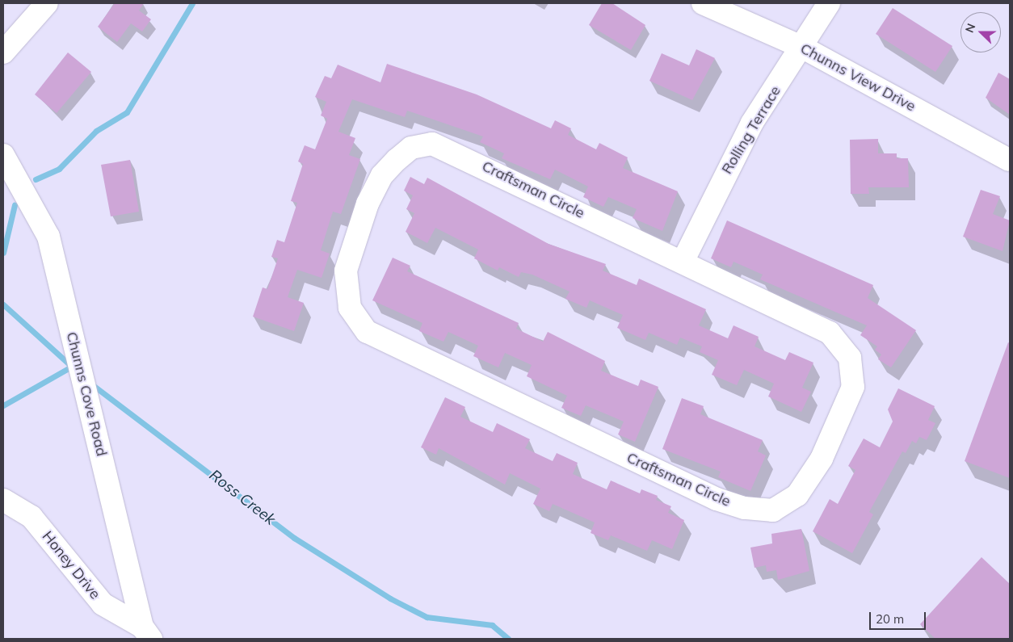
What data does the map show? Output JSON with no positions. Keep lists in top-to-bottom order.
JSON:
{
  "streets": {
    "street": [
      "Chunns View Drive",
      "Rolling Terrace",
      "Craftsman Circle",
      "Chunns Cove Road",
      "Honey Drive"
    ]
  },
  "crossings": [
    ["Chunns View Drive", "Rolling Terrace"],
    ["Rolling Terrace", "Craftsman Circle"],
    ["Chunns Cove Road", "Honey Drive"]
  ],
  "water": ["Ross Creek"],
  "scale_bar": "20 m",
  "north": "left"
}
